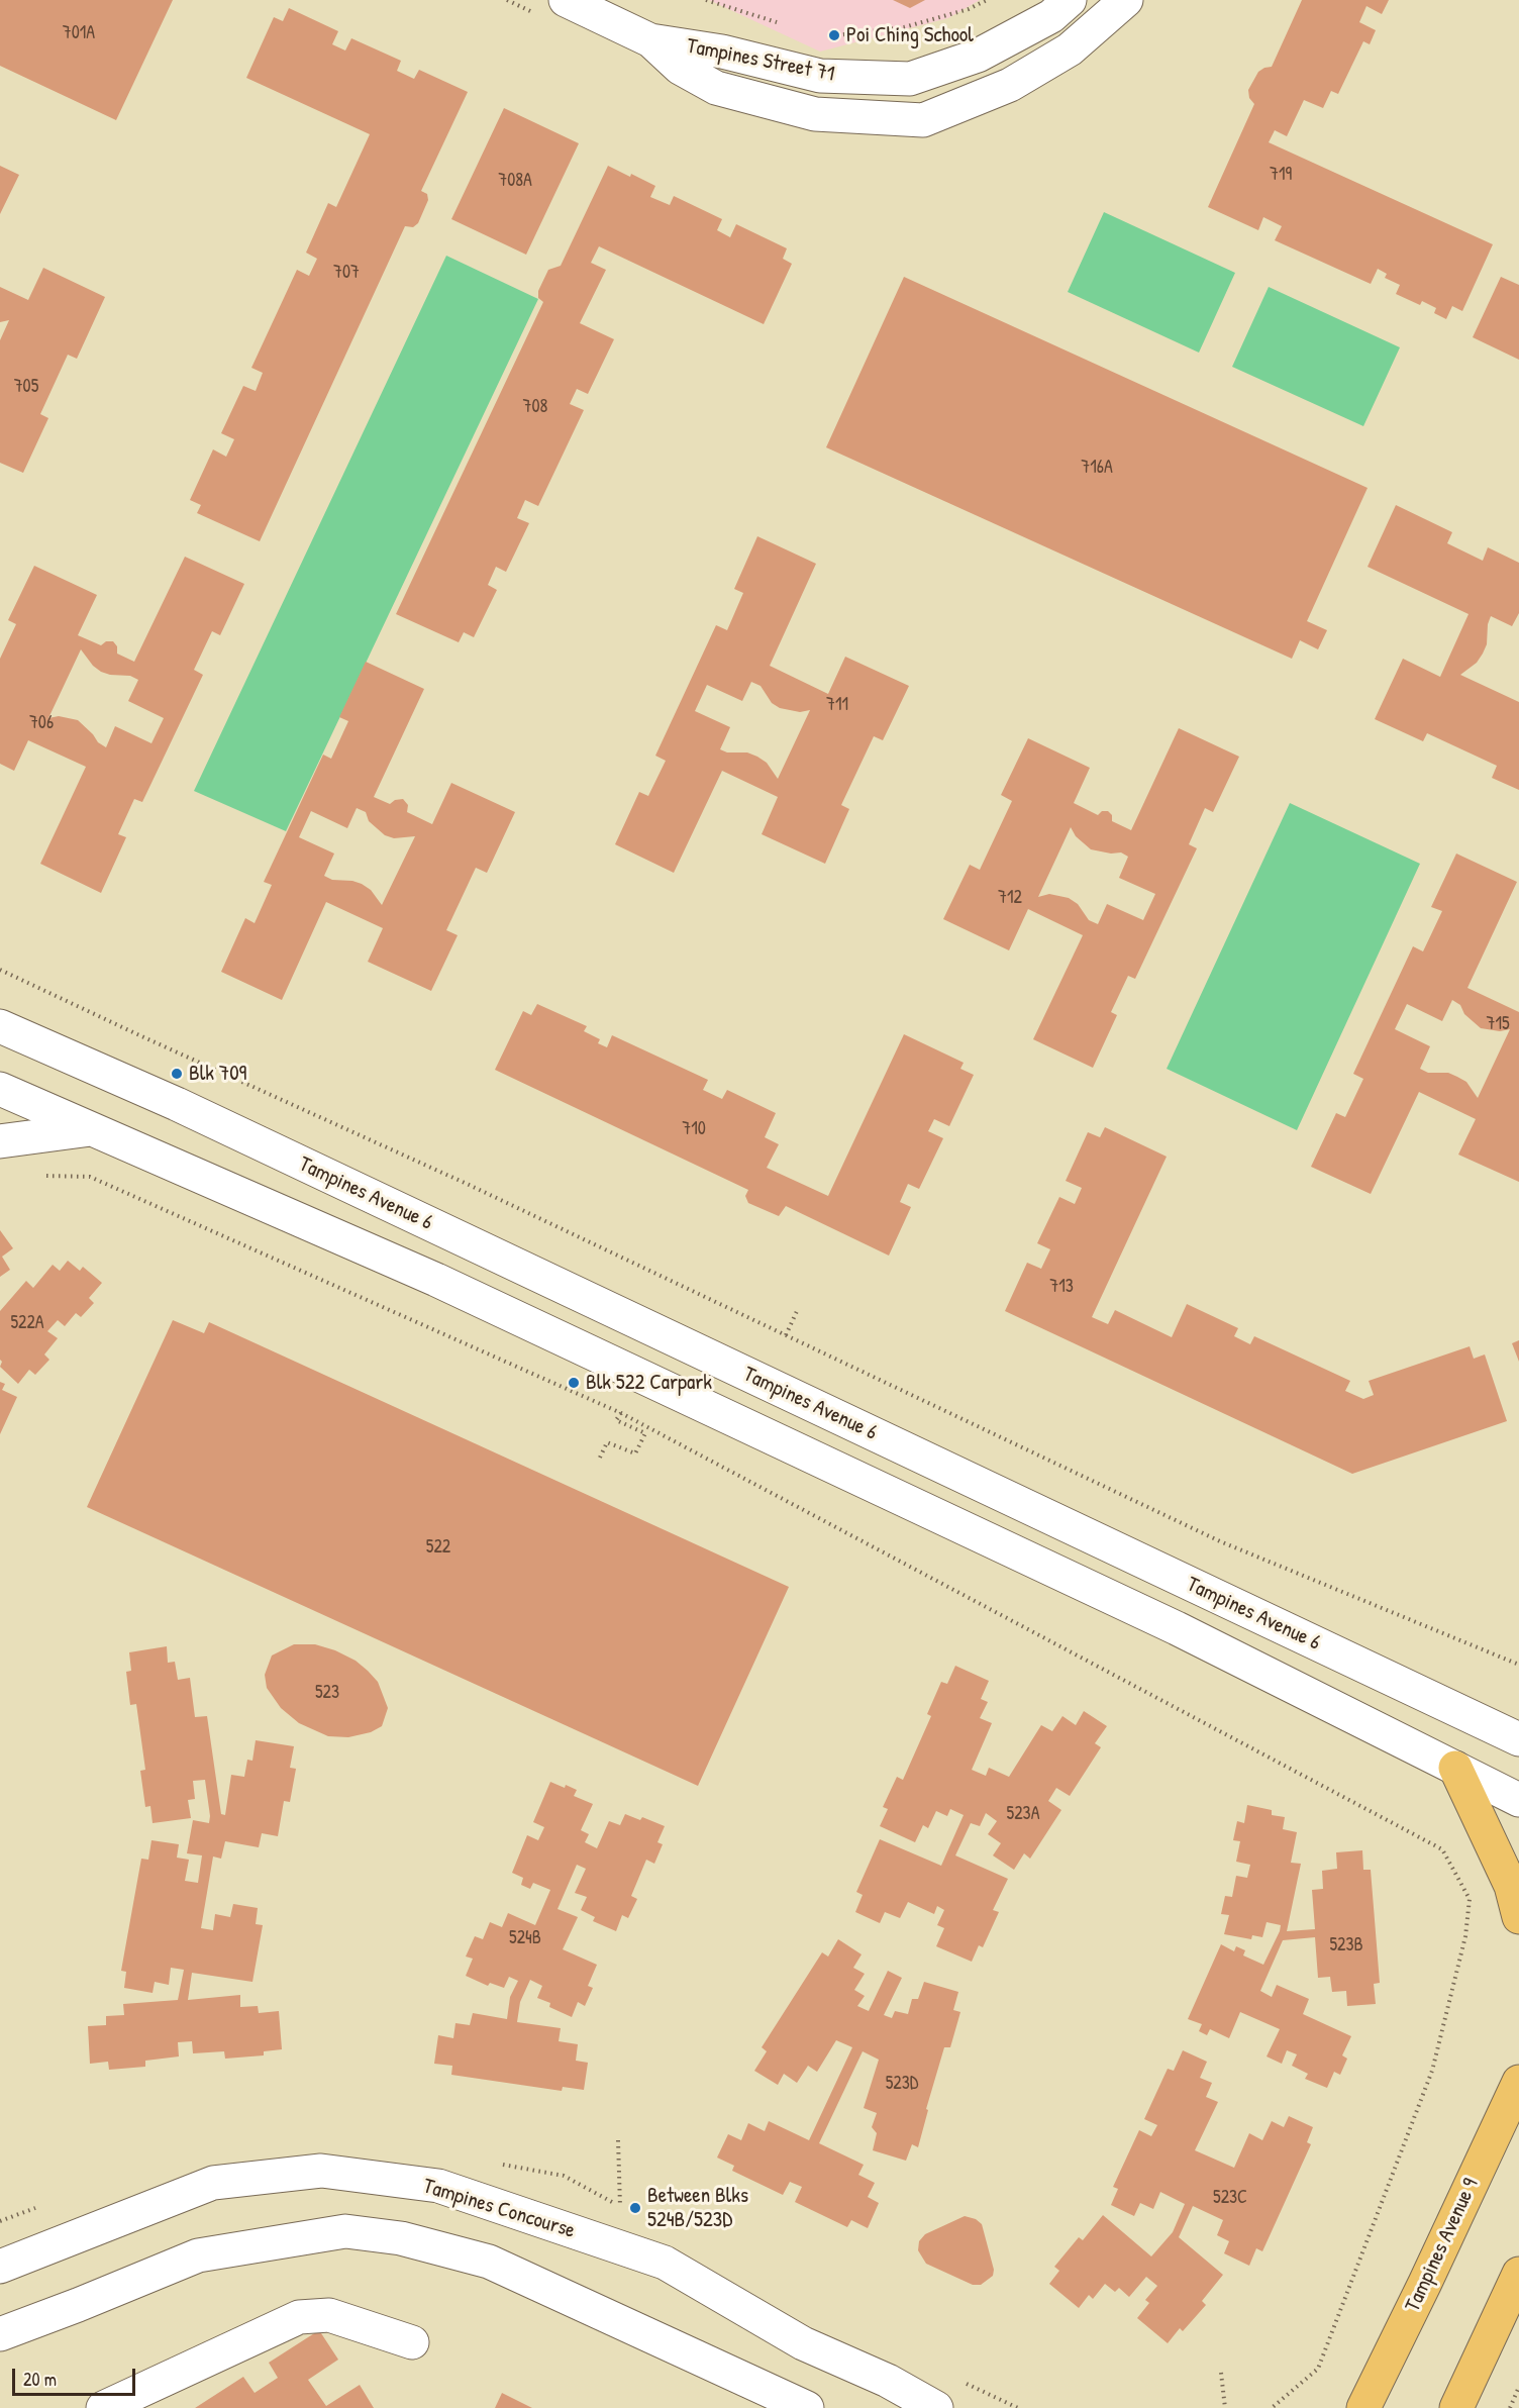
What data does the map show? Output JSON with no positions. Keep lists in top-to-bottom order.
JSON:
{
  "streets": {
    "main road": ["Tampines Avenue 9"],
    "street": ["Tampines Street 71", "Tampines Avenue 6", "Tampines Concourse"]
  },
  "places": [
    "Poi Ching School",
    "Blk 709",
    "Blk 522 Carpark",
    "Between Blks 524B/523D"
  ],
  "house_numbers": [
    "701A",
    "719",
    "708A",
    "707",
    "705",
    "708",
    "716A",
    "711",
    "706",
    "712",
    "715",
    "710",
    "713",
    "522A",
    "522",
    "523",
    "523A",
    "524B",
    "523B",
    "523D",
    "523C"
  ],
  "scale_bar": "20 m"
}
